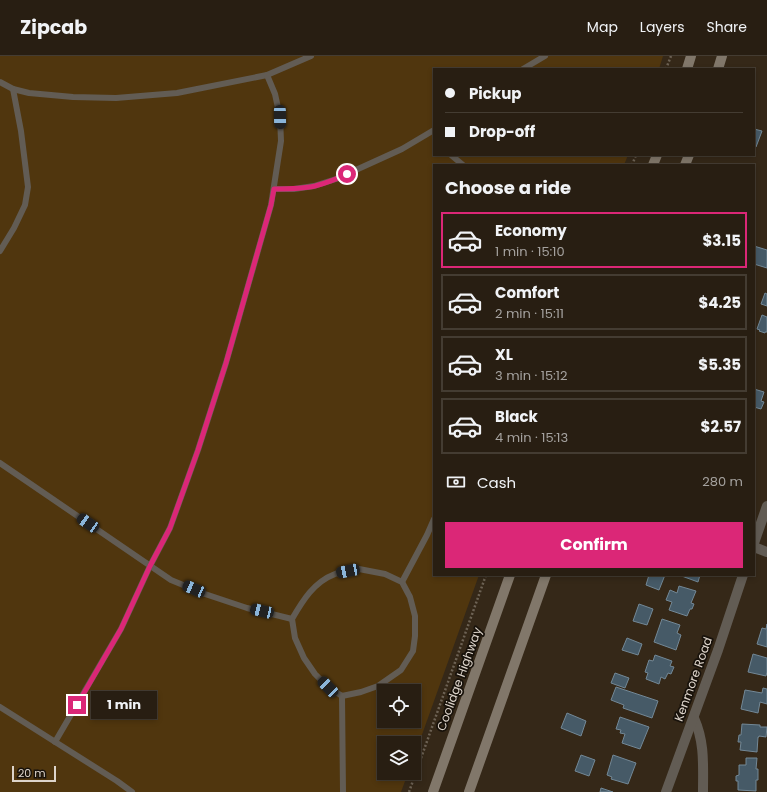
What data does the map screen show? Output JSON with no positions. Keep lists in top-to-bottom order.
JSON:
{
  "streets": {
    "main road": ["Coolidge Highway"],
    "street": ["Kenmore Road"]
  },
  "scale_bar": "20 m",
  "page": {
    "header": "Zipcab",
    "nav": ["Map", "Layers", "Share"],
    "banner": ["Pickup", "Drop-off"],
    "heading": "Choose a ride",
    "list": [
      {
        "name": "Economy",
        "note": "1 min · 15:10",
        "value": "$3.15"
      },
      {
        "name": "Comfort",
        "note": "2 min · 15:11",
        "value": "$4.25"
      },
      {
        "name": "XL",
        "note": "3 min · 15:12",
        "value": "$5.35"
      },
      {
        "name": "Black",
        "note": "4 min · 15:13",
        "value": "$2.57"
      }
    ],
    "pay": ["Cash", "280 m"],
    "buttons": "Confirm",
    "bubble": "1 min",
    "scale": "20 m"
  }
}
